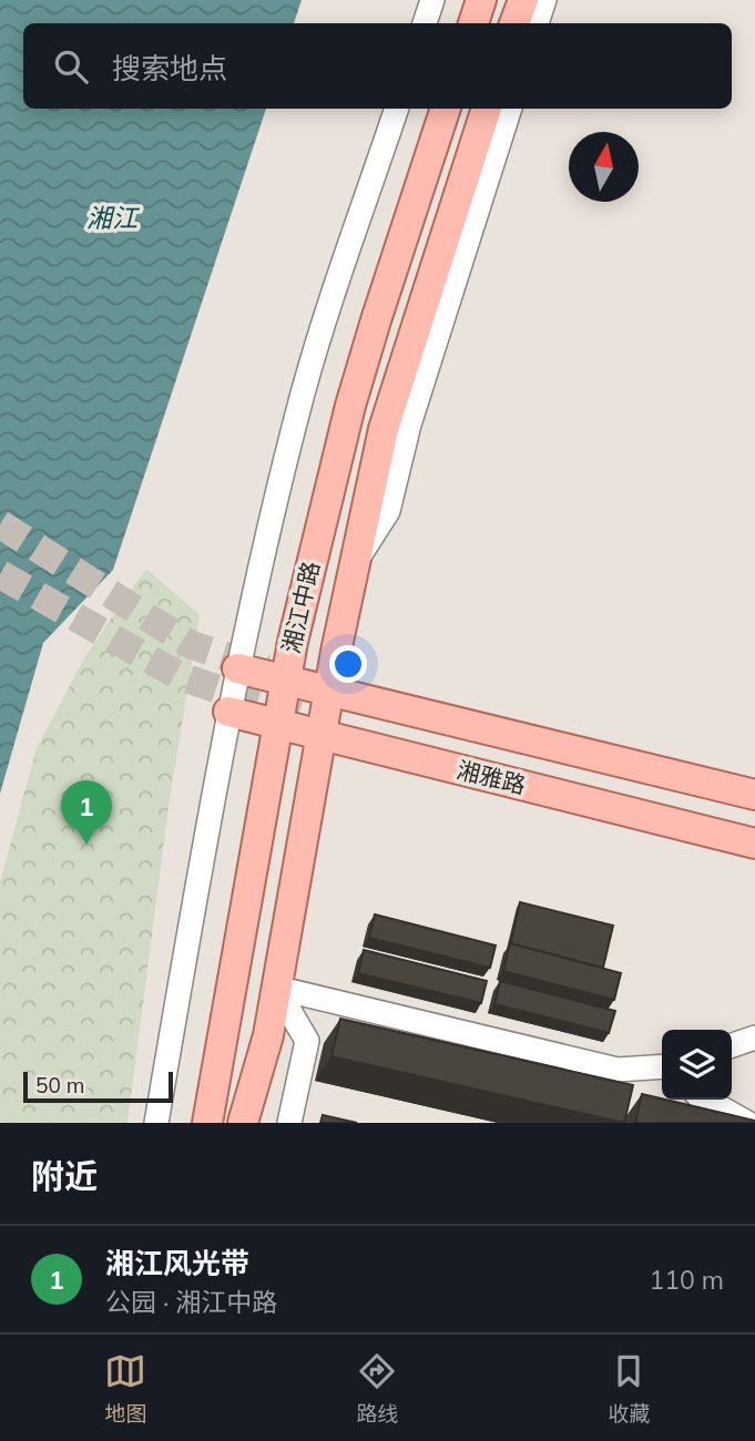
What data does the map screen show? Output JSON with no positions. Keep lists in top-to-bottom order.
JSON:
{
  "streets": {
    "main road": ["湘江中路", "湘雅路"]
  },
  "crossings": [
    ["湘江中路", "湘雅路"]
  ],
  "water": ["湘江"],
  "scale_bar": "50 m",
  "north": "top",
  "page": {
    "search": "搜索地点",
    "pins": "1",
    "scale": "50 m",
    "heading": "附近",
    "list": [
      {
        "mark": "1",
        "name": "湘江风光带",
        "note": "公园 · 湘江中路",
        "value": "110 m"
      }
    ],
    "nav": ["地图", "路线", "收藏"]
  }
}
